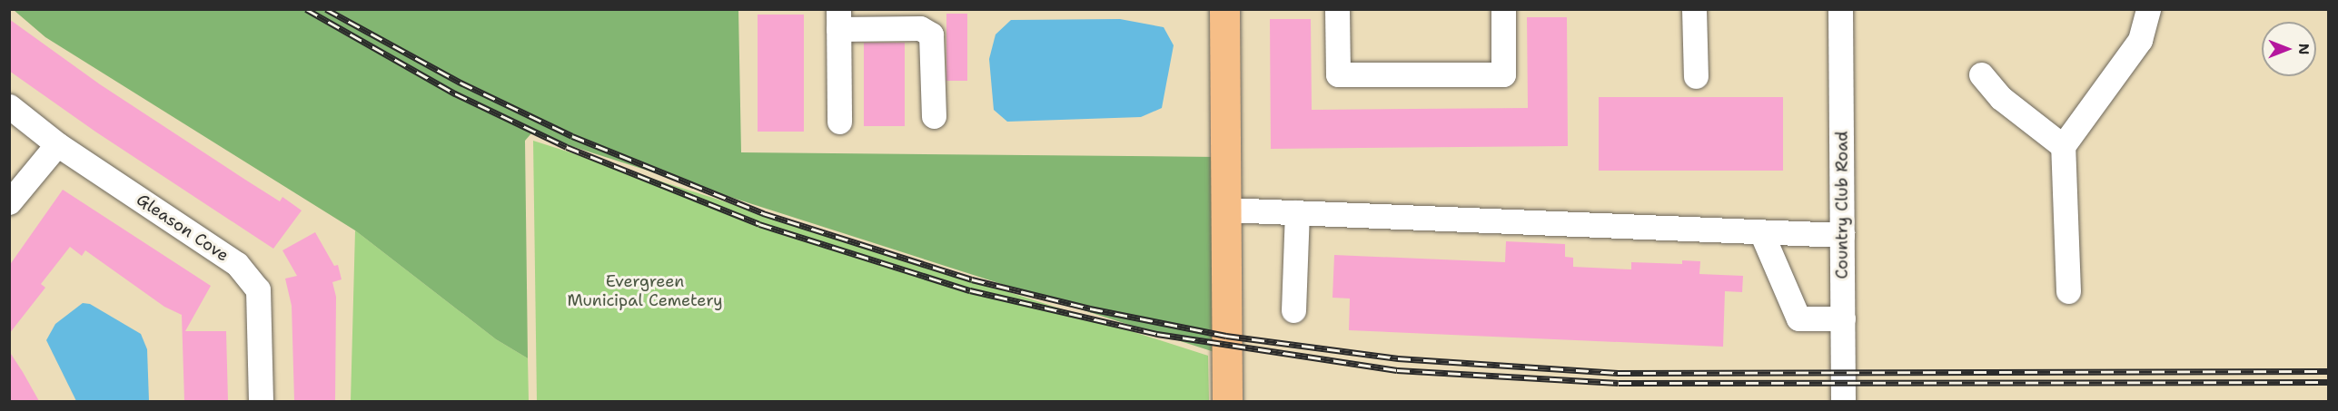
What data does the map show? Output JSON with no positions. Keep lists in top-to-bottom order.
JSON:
{
  "streets": {
    "street": ["Country Club Road", "Gleason Cove"]
  },
  "parks": ["Evergreen Municipal Cemetery"],
  "north": "right"
}
